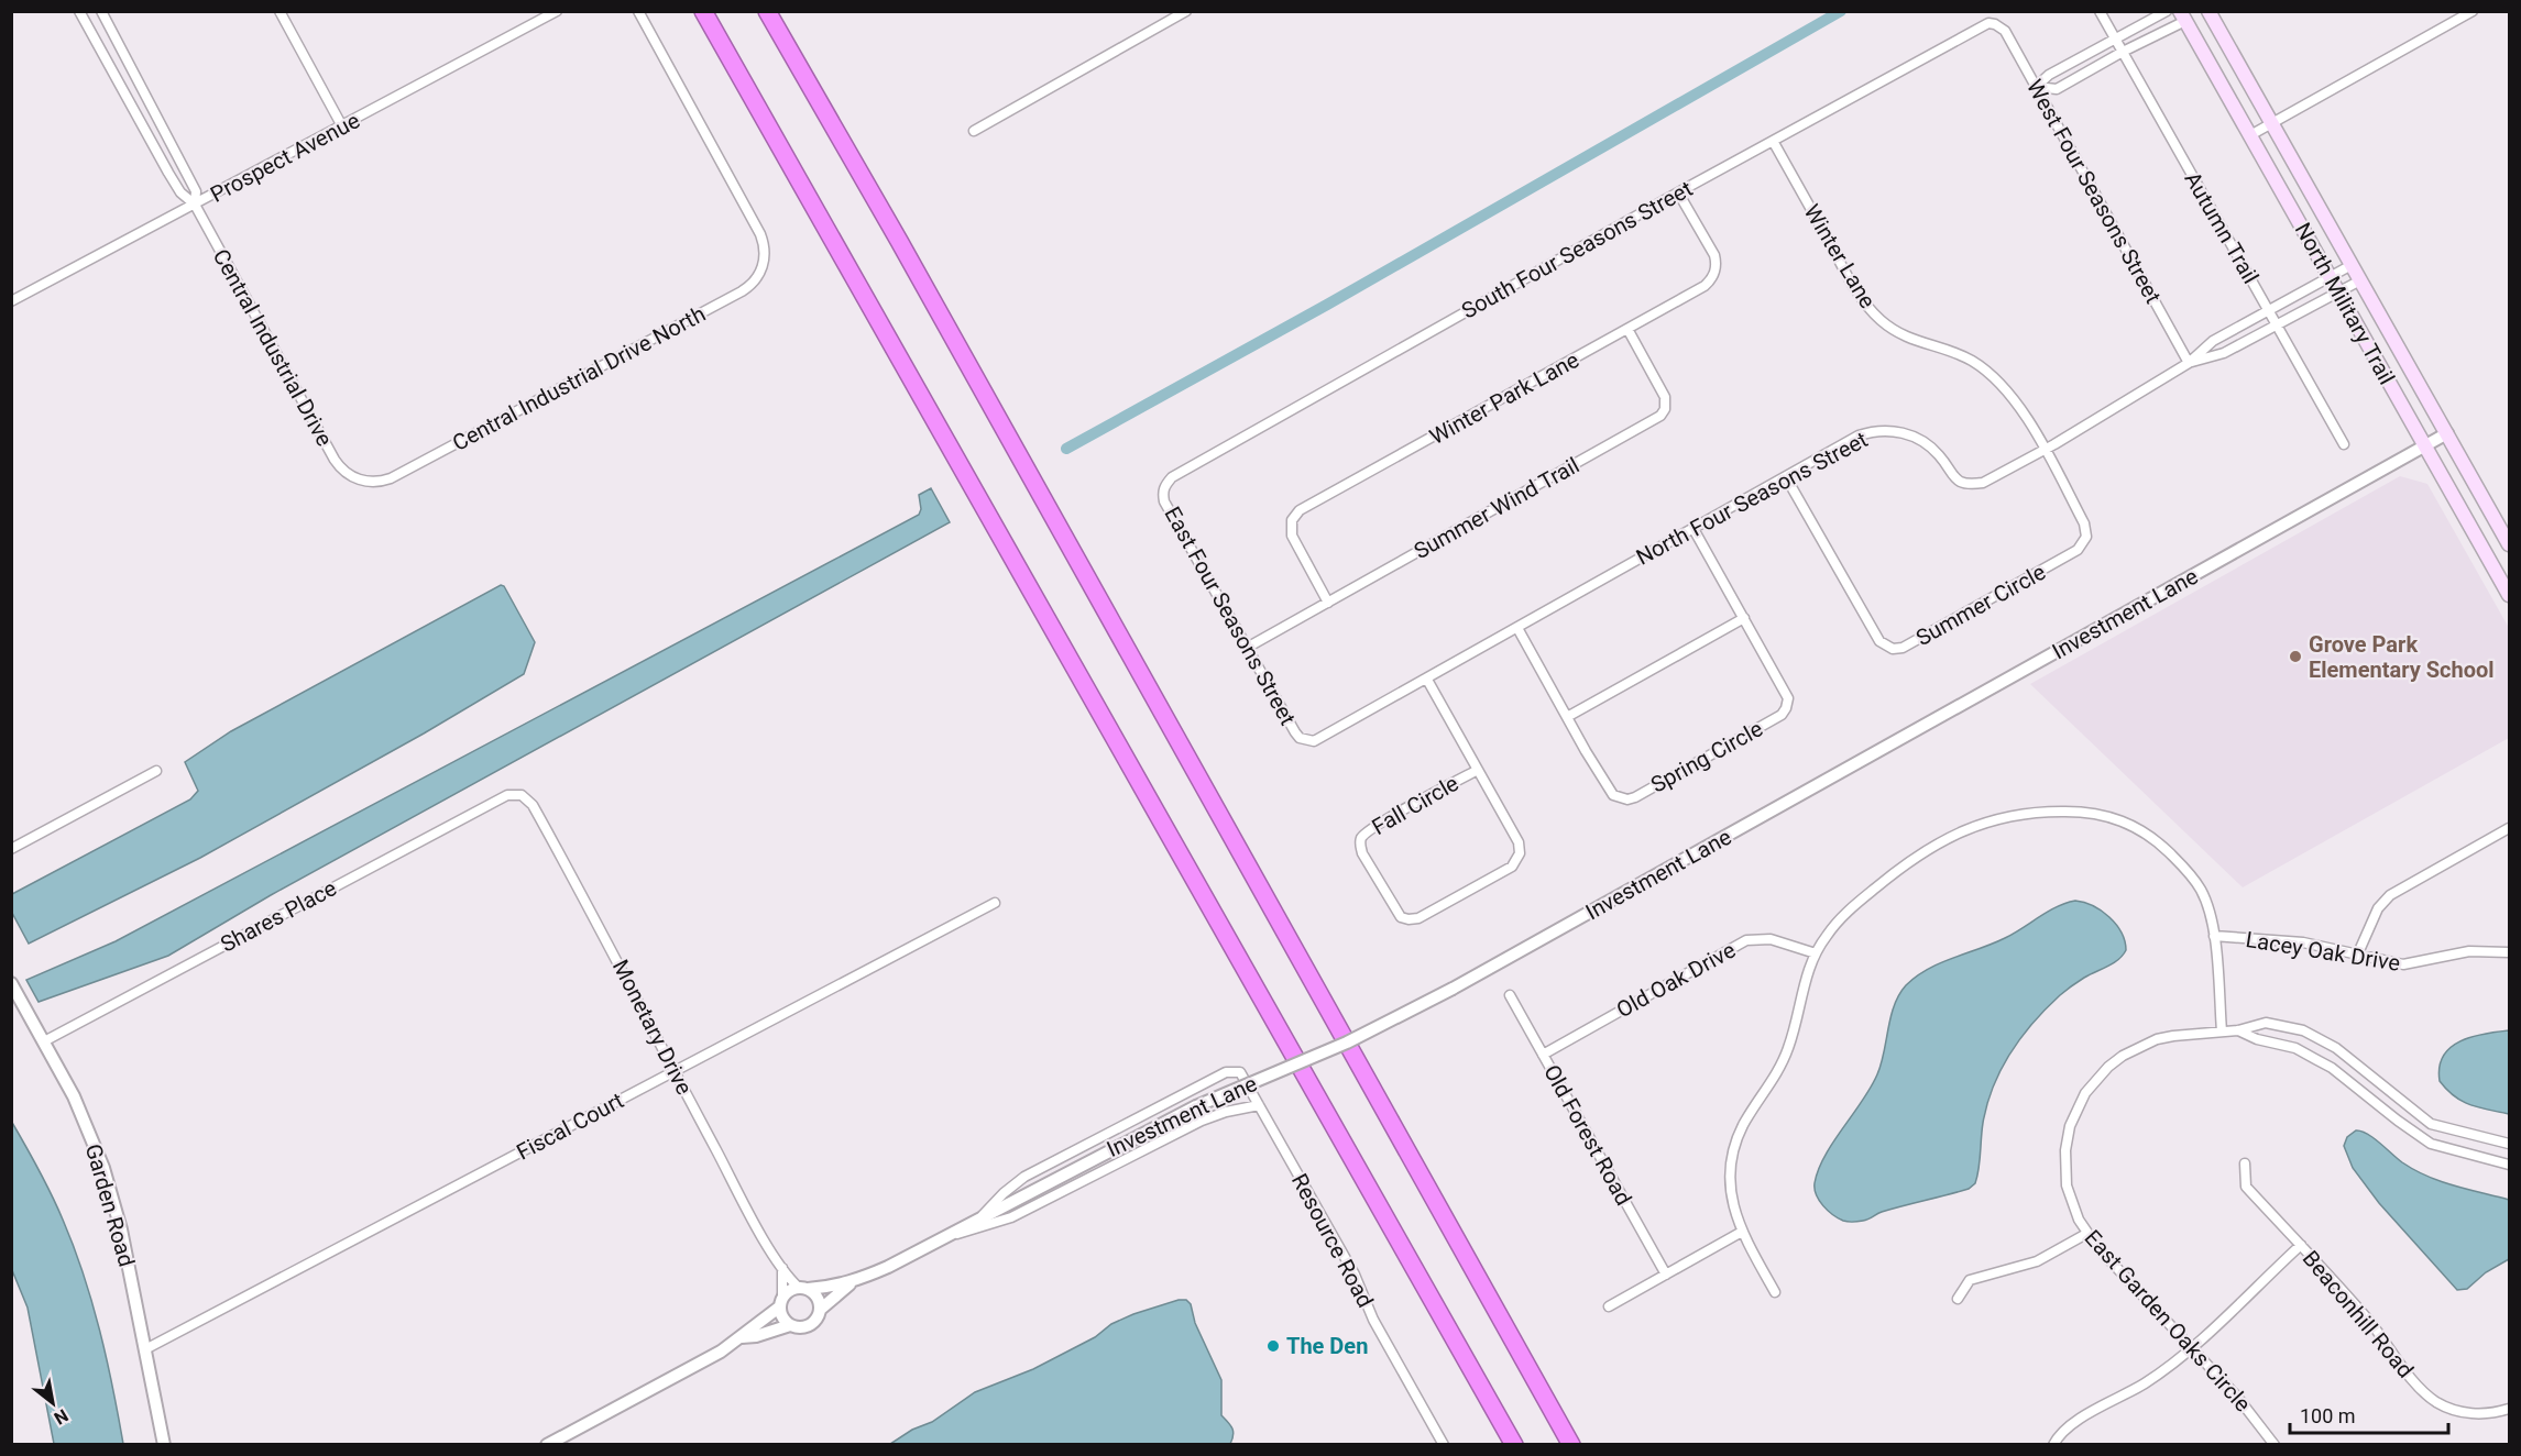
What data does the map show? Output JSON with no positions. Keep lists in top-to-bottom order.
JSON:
{
  "streets": {
    "main road": ["North Military Trail"],
    "street": [
      "Prospect Avenue",
      "West Four Seasons Street",
      "Autumn Trail",
      "South Four Seasons Street",
      "Winter Lane",
      "Central Industrial Drive",
      "Central Industrial Drive North",
      "Winter Park Lane",
      "North Four Seasons Street",
      "Summer Wind Trail",
      "Summer Circle",
      "Investment Lane",
      "East Four Seasons Street",
      "Spring Circle",
      "Fall Circle",
      "Shares Place",
      "Lacey Oak Drive",
      "Old Oak Drive",
      "Monetary Drive",
      "Fiscal Court",
      "Old Forest Road",
      "Garden Road",
      "Resource Road",
      "Beaconhill Road",
      "East Garden Oaks Circle"
    ]
  },
  "crossings": [
    ["Prospect Avenue", "Central Industrial Drive"],
    ["West Four Seasons Street", "South Four Seasons Street"],
    ["West Four Seasons Street", "North Four Seasons Street"],
    ["South Four Seasons Street", "Winter Lane"],
    ["South Four Seasons Street", "Winter Park Lane"],
    ["South Four Seasons Street", "East Four Seasons Street"],
    ["Winter Lane", "North Four Seasons Street"],
    ["Winter Lane", "Summer Circle"],
    ["North Military Trail", "Investment Lane"],
    ["Central Industrial Drive", "Central Industrial Drive North"],
    ["Winter Park Lane", "Summer Wind Trail"],
    ["North Four Seasons Street", "Summer Circle"],
    ["North Four Seasons Street", "East Four Seasons Street"],
    ["North Four Seasons Street", "Spring Circle"],
    ["North Four Seasons Street", "Fall Circle"],
    ["Summer Wind Trail", "East Four Seasons Street"],
    ["Investment Lane", "Monetary Drive"],
    ["Investment Lane", "Resource Road"],
    ["Shares Place", "Monetary Drive"],
    ["Shares Place", "Garden Road"],
    ["Old Oak Drive", "Old Forest Road"],
    ["Monetary Drive", "Fiscal Court"],
    ["Fiscal Court", "Garden Road"]
  ],
  "places": ["Grove Park Elementary School", "The Den"],
  "scale_bar": "100 m",
  "north": "bottom right"
}
